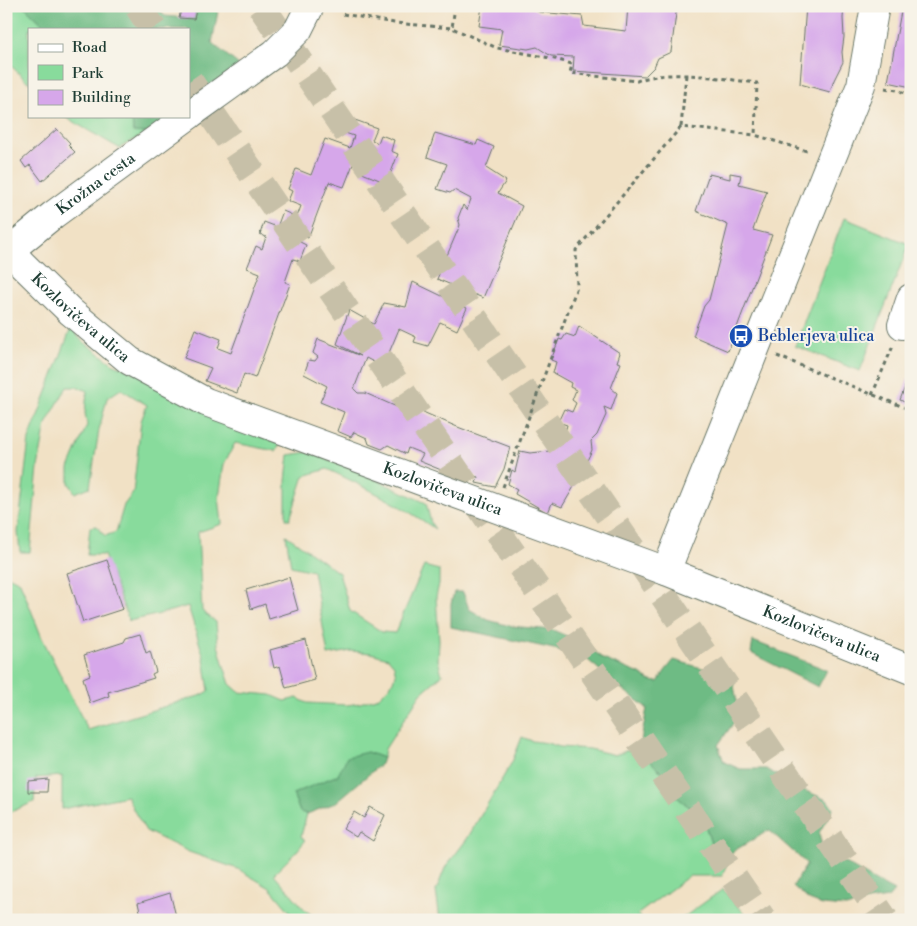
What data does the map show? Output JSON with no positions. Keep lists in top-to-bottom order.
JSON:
{
  "streets": {
    "street": ["Krožna cesta", "Kozlovičeva ulica"]
  },
  "crossings": [
    ["Krožna cesta", "Kozlovičeva ulica"]
  ],
  "places": {
    "bus stop": ["Beblerjeva ulica"]
  },
  "legend": ["Road", "Park", "Building"]
}
